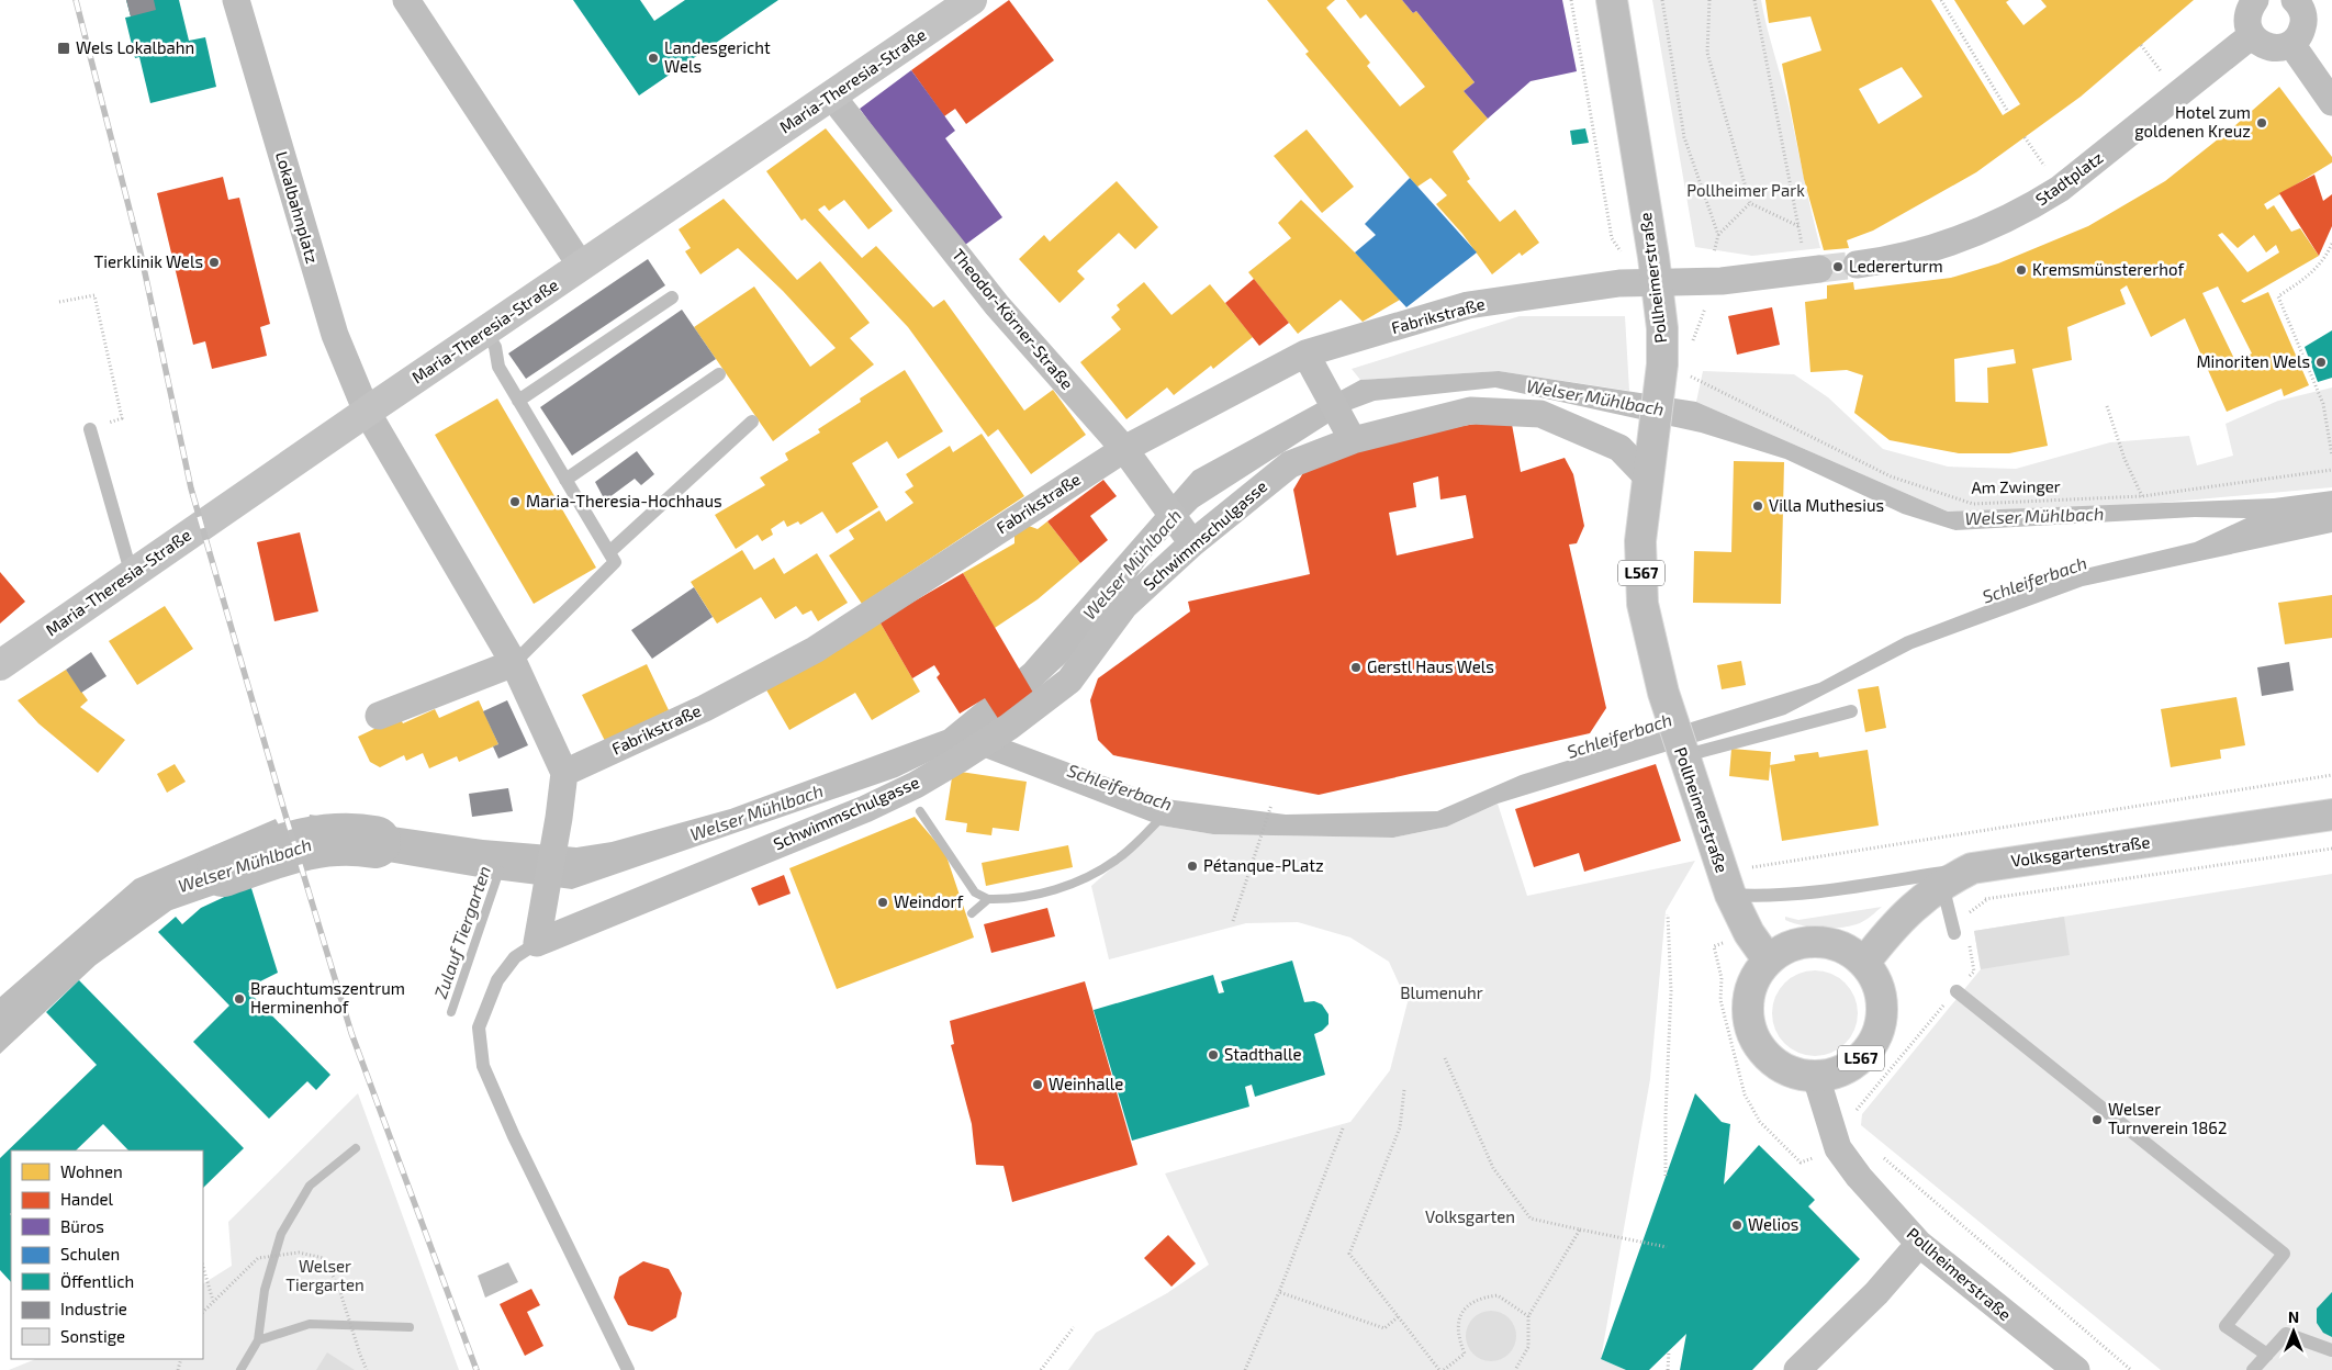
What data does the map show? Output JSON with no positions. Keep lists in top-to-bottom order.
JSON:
{
  "streets": {
    "main road": [
      "Maria-Theresia-Straße",
      "Pollheimerstraße",
      "L567",
      "Volksgartenstraße"
    ],
    "street": [
      "Stadtplatz",
      "Lokalbahnplatz",
      "Fabrikstraße",
      "Theodor-Körner-Straße",
      "Schwimmschulgasse"
    ],
    "path": ["Am Zwinger"]
  },
  "crossings": [
    ["Maria-Theresia-Straße", "Lokalbahnplatz"],
    ["Maria-Theresia-Straße", "Theodor-Körner-Straße"],
    ["Pollheimerstraße", "Fabrikstraße"],
    ["Pollheimerstraße", "Am Zwinger"],
    ["Pollheimerstraße", "Schwimmschulgasse"],
    ["Pollheimerstraße", "L567"],
    ["Pollheimerstraße", "Volksgartenstraße"],
    ["Fabrikstraße", "Theodor-Körner-Straße"],
    ["Theodor-Körner-Straße", "Schwimmschulgasse"],
    ["L567", "Volksgartenstraße"]
  ],
  "water": ["Welser Mühlbach", "Schleiferbach", "Zulauf Tiergarten"],
  "parks": [
    "Pollheimer Park",
    "Blumenuhr",
    "Volksgarten",
    "Welser Tiergarten"
  ],
  "places": {
    "transit": ["Wels Lokalbahn"],
    "other": [
      "Landesgericht Wels",
      "Hotel zum goldenen Kreuz",
      "Tierklinik Wels",
      "Ledererturm",
      "Kremsmünstererhof",
      "Minoriten Wels",
      "Maria-Theresia-Hochhaus",
      "Villa Muthesius",
      "Gerstl Haus Wels",
      "Pétanque-PLatz",
      "Weindorf",
      "Brauchtumszentrum Herminenhof",
      "Stadthalle",
      "Weinhalle",
      "Welser Turnverein 1862",
      "Welios"
    ]
  },
  "legend": [
    "Wohnen",
    "Handel",
    "Büros",
    "Schulen",
    "Öffentlich",
    "Industrie",
    "Sonstige"
  ],
  "north": "top"
}
